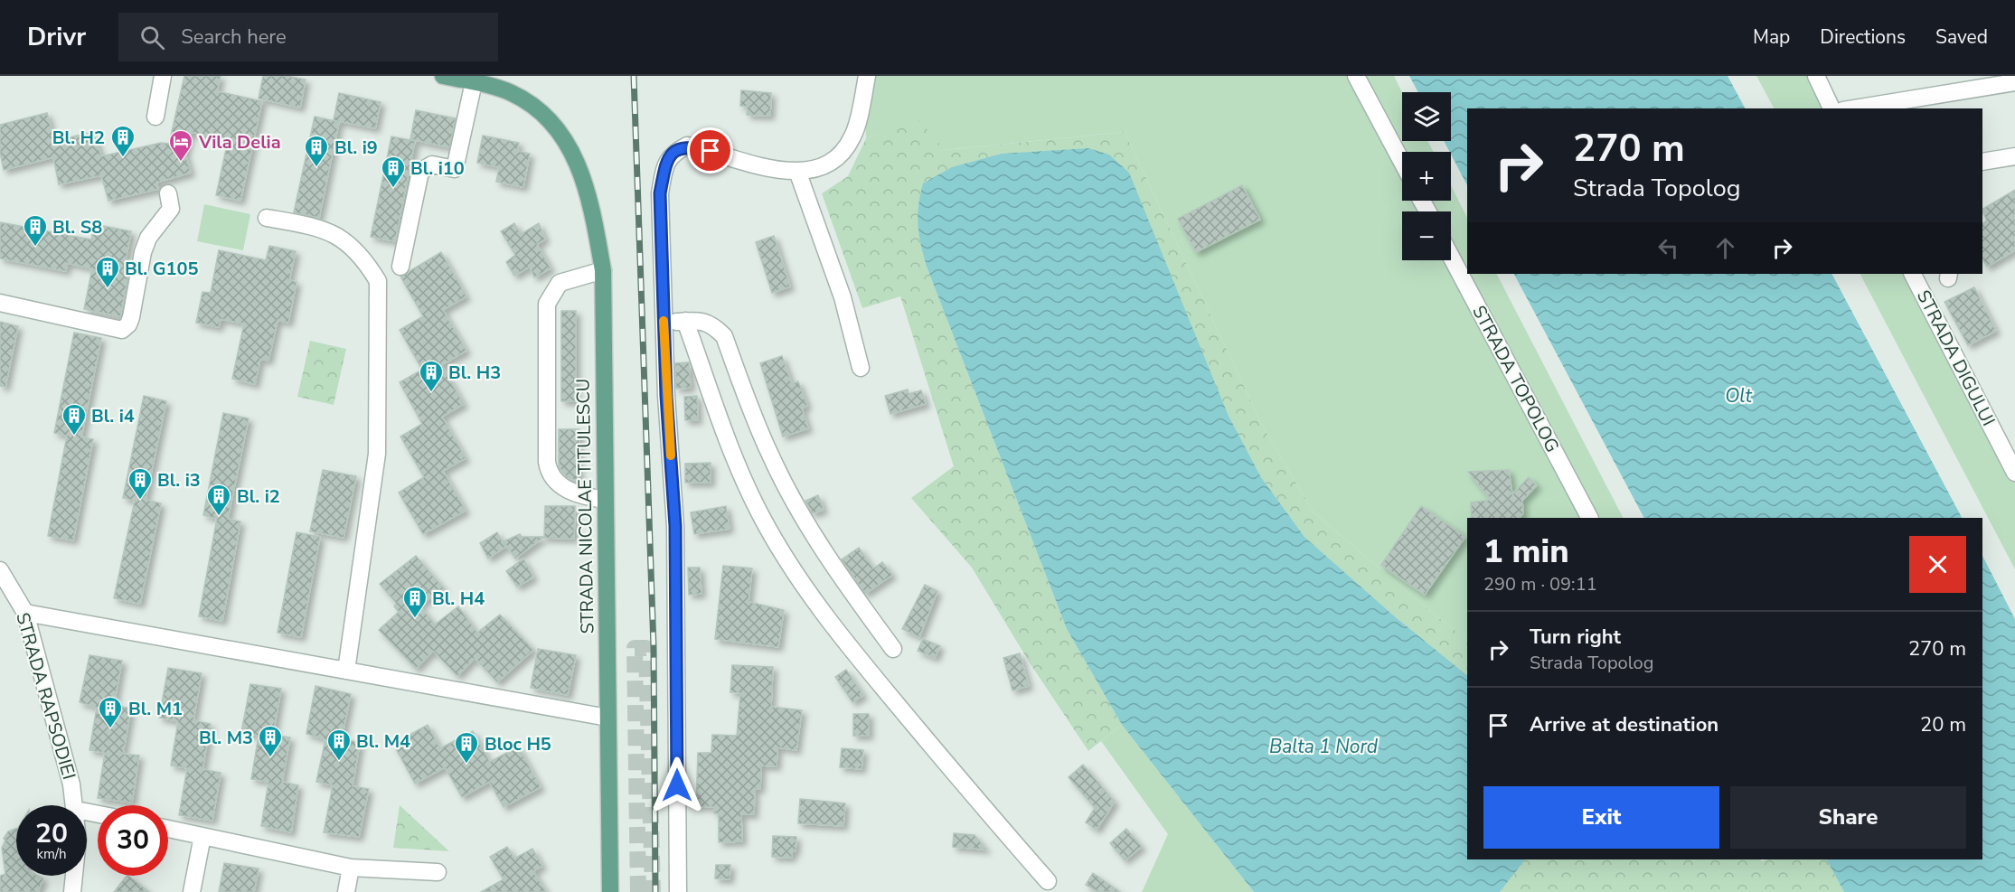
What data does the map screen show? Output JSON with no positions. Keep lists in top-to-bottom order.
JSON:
{
  "streets": {
    "main road": ["STRADA NICOLAE TITULESCU"],
    "street": ["STRADA DIGULUI", "STRADA TOPOLOG", "STRADA RAPSODIEI"]
  },
  "water": ["Olt", "Balta 1 Nord"],
  "places": {
    "building": [
      "Bl. H2",
      "Bl. i9",
      "Bl. i10",
      "Bl. S8",
      "Bl. G105",
      "Bl. H3",
      "Bl. i4",
      "Bl. i3",
      "Bl. i2",
      "Bl. H4",
      "Bl. M1",
      "Bl. M3",
      "Bl. M4",
      "Bloc H5"
    ],
    "hotel": ["Vila Delia"]
  },
  "page": {
    "header": "Drivr",
    "search": "Search here",
    "nav": ["Map", "Directions", "Saved"],
    "map_buttons": ["+", "−"],
    "turn": ["270 m", "Strada Topolog"],
    "heading": ["1 min", "290 m · 09:11"],
    "list": [
      {
        "name": "Turn right",
        "note": "Strada Topolog",
        "value": "270 m"
      },
      {
        "name": "Arrive at destination",
        "value": "20 m"
      }
    ],
    "buttons": ["Exit", "Share"],
    "speed": "20 km/h",
    "limit": "30"
  }
}
